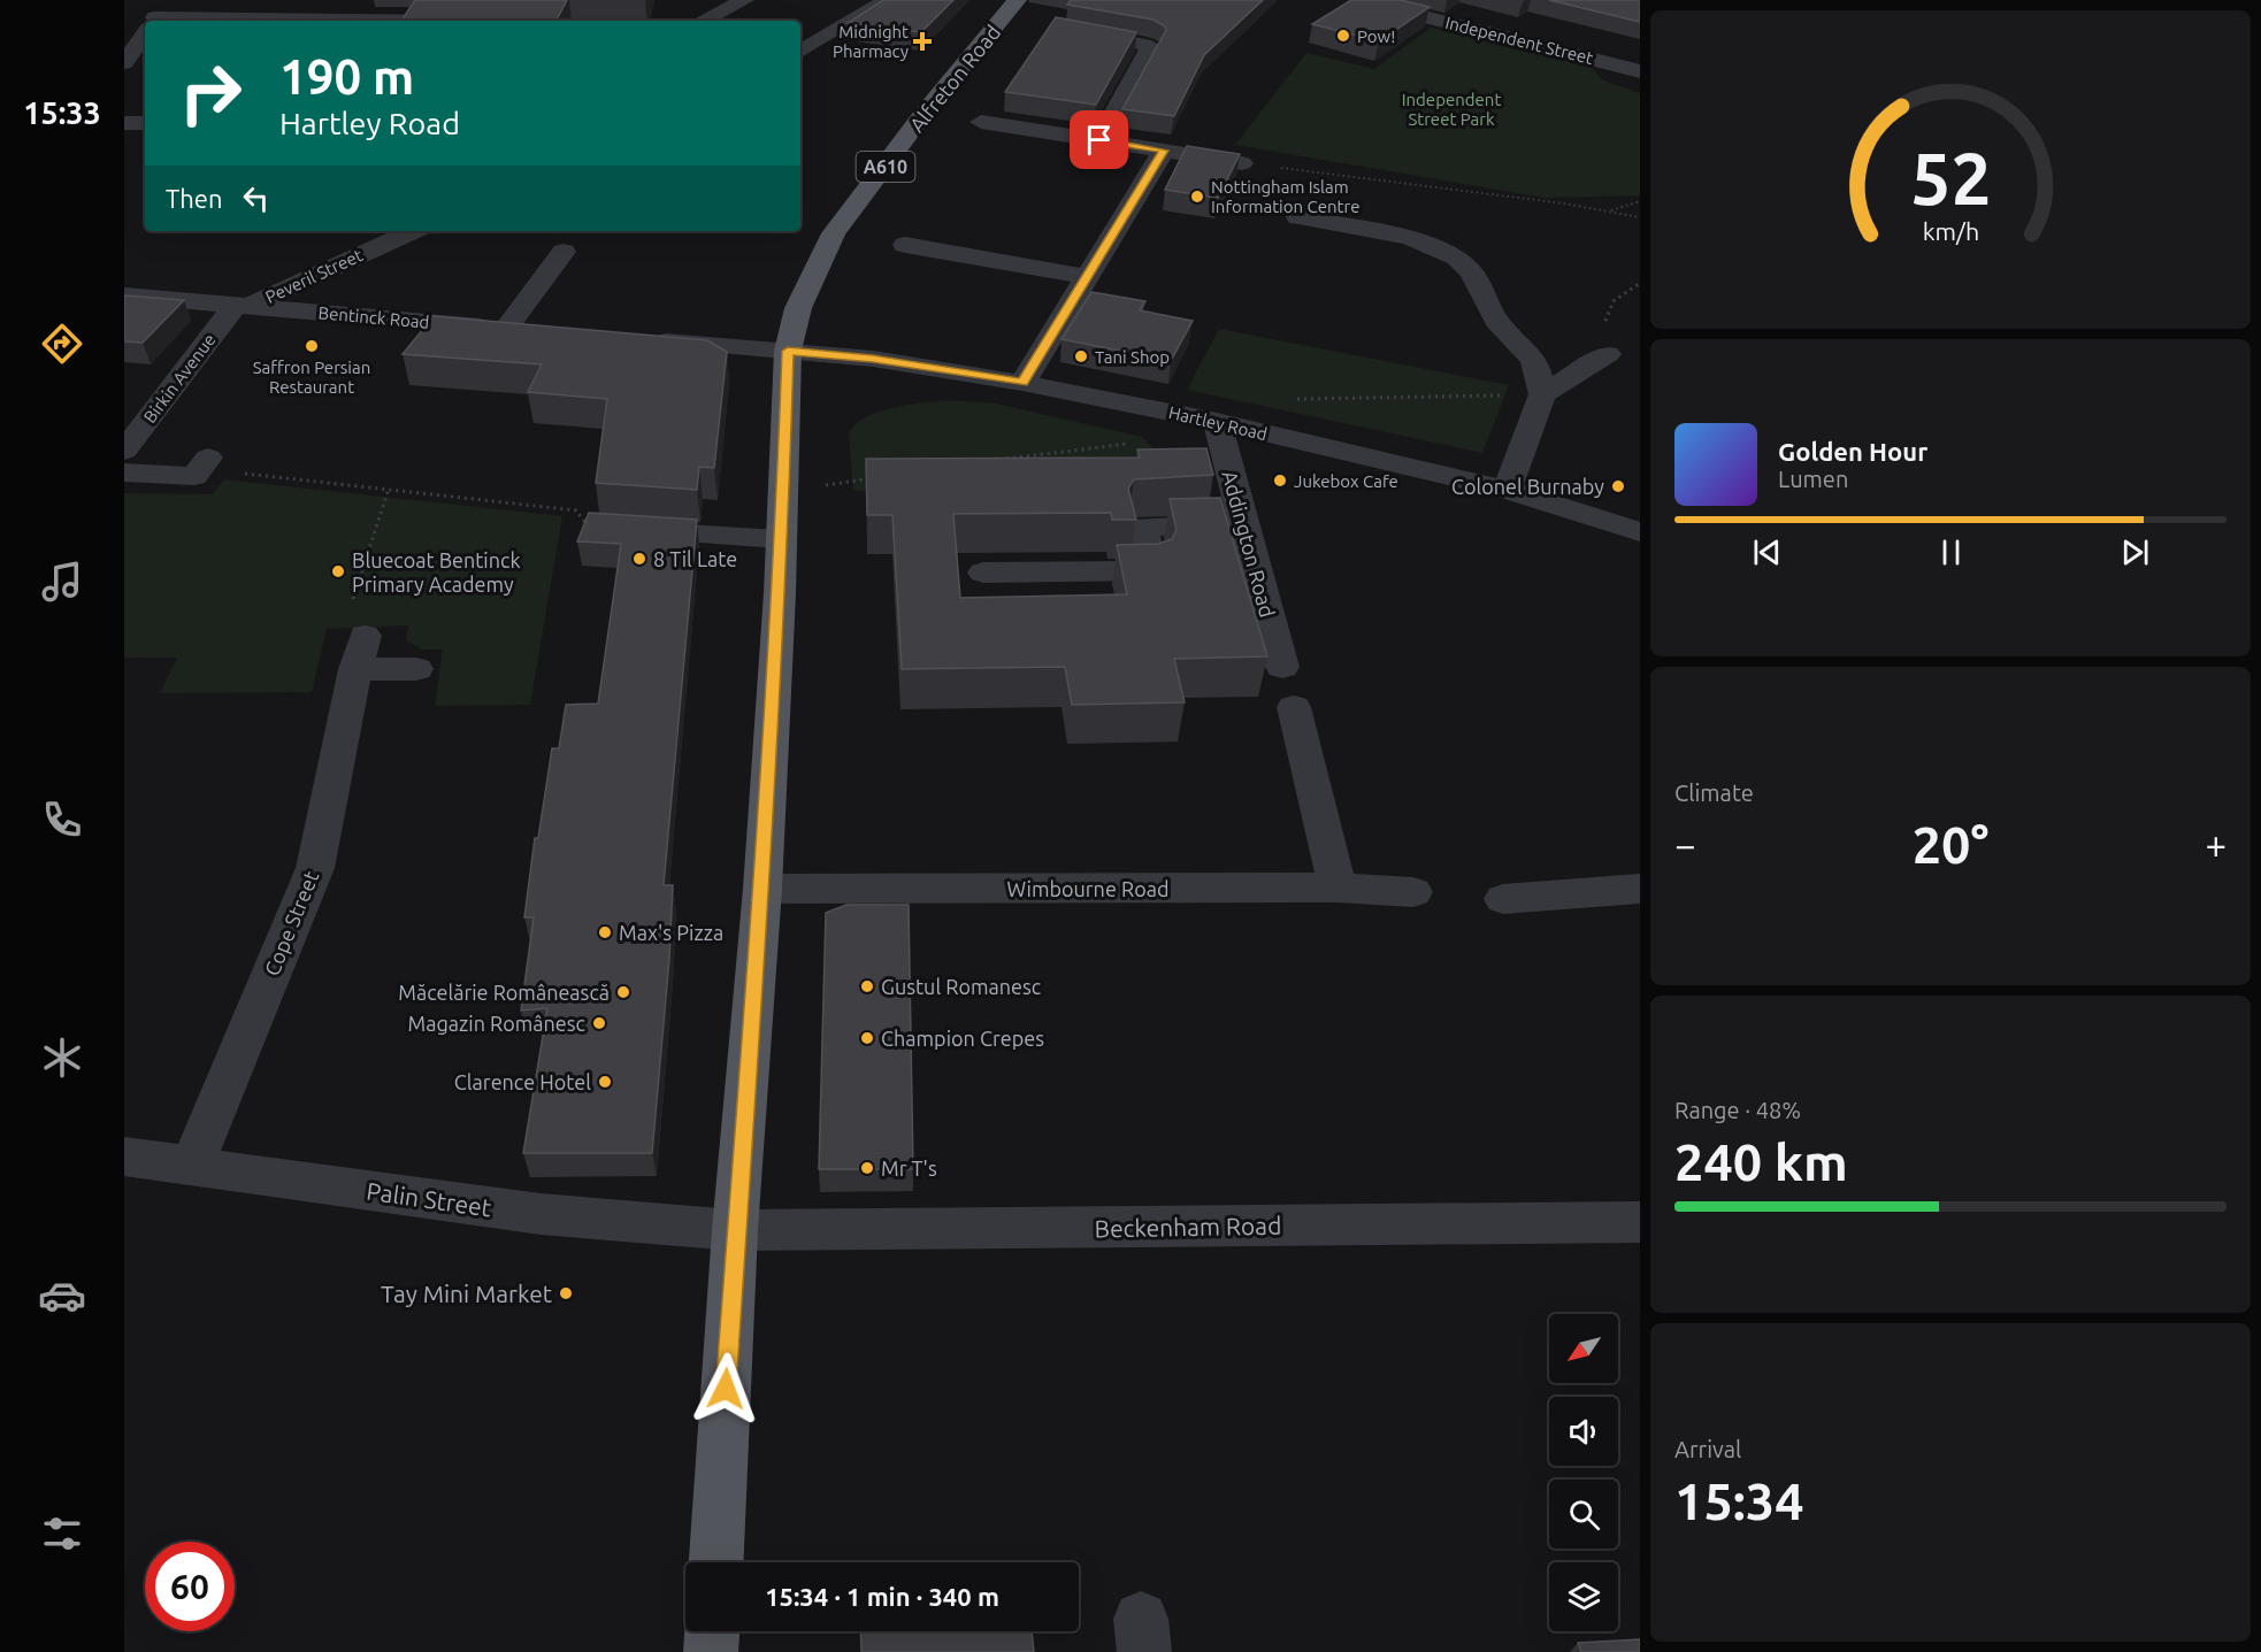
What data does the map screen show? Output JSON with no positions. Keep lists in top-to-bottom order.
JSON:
{
  "streets": {
    "main road": ["Alfreton Road", "A610"],
    "street": [
      "Independent Street",
      "Peveril Street",
      "Bentinck Road",
      "Birkin Avenue",
      "Hartley Road",
      "Addington Road",
      "Wimbourne Road",
      "Cope Street",
      "Palin Street",
      "Beckenham Road"
    ]
  },
  "crossings": [
    ["Alfreton Road", "Hartley Road"],
    ["Alfreton Road", "Wimbourne Road"],
    ["Alfreton Road", "Palin Street"],
    ["Alfreton Road", "Beckenham Road"],
    ["Peveril Street", "Bentinck Road"],
    ["Peveril Street", "Birkin Avenue"],
    ["Bentinck Road", "Birkin Avenue"],
    ["Hartley Road", "Addington Road"],
    ["Cope Street", "Palin Street"],
    ["Palin Street", "Beckenham Road"]
  ],
  "parks": ["Independent Street Park"],
  "places": {
    "other": [
      "Pow!",
      "Nottingham Islam Information Centre",
      "Saffron Persian Restaurant",
      "Tani Shop",
      "Jukebox Cafe",
      "Colonel Burnaby",
      "8 Til Late",
      "Bluecoat Bentinck Primary Academy",
      "Max's Pizza",
      "Gustul Romanesc",
      "Măcelărie Românească",
      "Magazin Românesc",
      "Champion Crepes",
      "Clarence Hotel",
      "Mr T's",
      "Tay Mini Market"
    ],
    "health": ["Midnight Pharmacy"]
  },
  "north": "bottom left",
  "page": {
    "tabs": "15:33",
    "turn": ["190 m", "Hartley Road"],
    "then": "Then",
    "song": ["Golden Hour", "Lumen"],
    "tile": [
      "Climate",
      ["Range · 48%", "240 km"],
      ["Arrival", "15:34"]
    ],
    "heat": ["−", "20°", "+"],
    "limit": "60",
    "trip": "15:34 · 1 min · 340 m",
    "gauge": ["52", "km/h"]
  }
}
